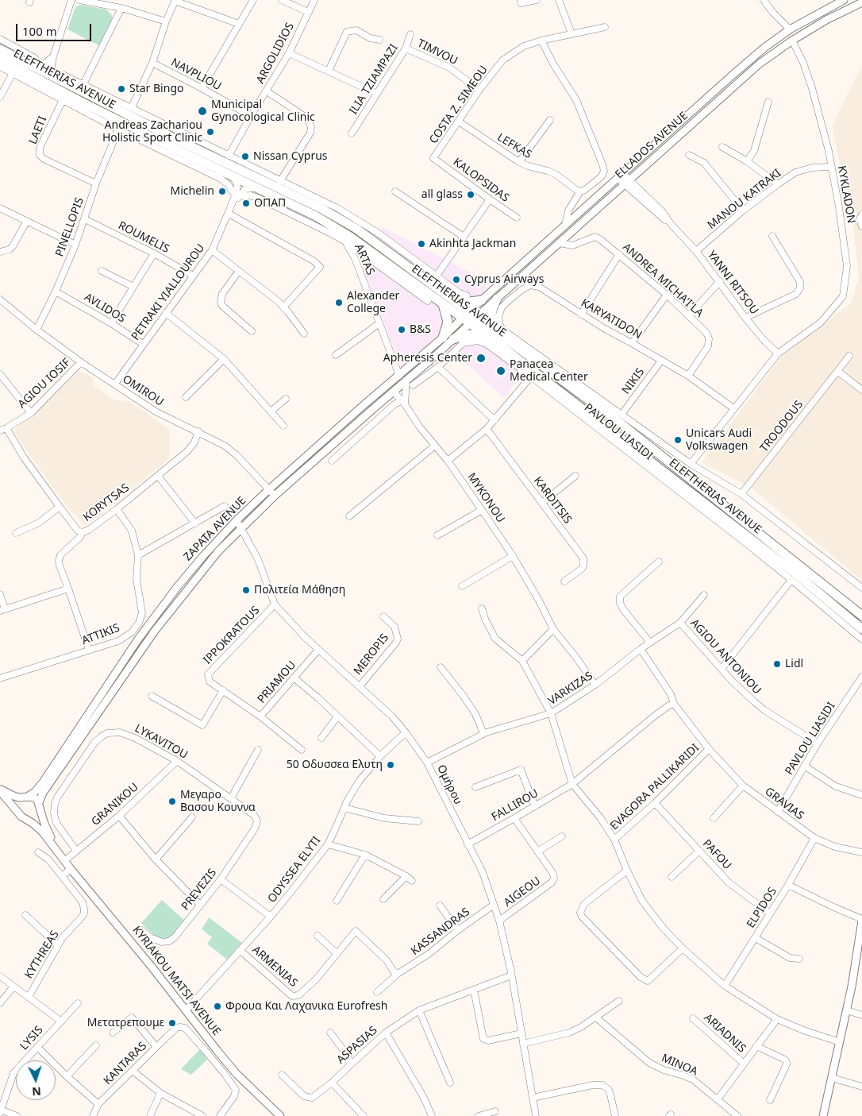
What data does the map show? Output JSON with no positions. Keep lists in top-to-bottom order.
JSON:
{
  "streets": {
    "highway": ["ELEFTHERIAS AVENUE"],
    "main road": ["ELLADOS AVENUE", "ZAPATA AVENUE", "KYRIAKOU MATSI AVENUE"],
    "street": [
      "TIMVOU",
      "ARGOLIDIOS",
      "NAVPLIOU",
      "ILIA TZIAMPAZI",
      "COSTA Z. SIMEOU",
      "LAETI",
      "LEFKAS",
      "KALOPSIDAS",
      "KYKLADON",
      "MANOU KATRAKI",
      "PINELLOPIS",
      "ROUMELIS",
      "ARTAS",
      "ANDREA MICHA'I'LA",
      "YANNI RITSOU",
      "PETRAKI YIALLOUROU",
      "AVLIDOS",
      "KARYATIDON",
      "NIKIS",
      "AGIOU IOSIF",
      "OMIROU",
      "TROODOUS",
      "PAVLOU LIASIDI",
      "MYKONOU",
      "KARDITSIS",
      "KORYTSAS",
      "ATTIKIS",
      "IPPOKRATOUS",
      "MEROPIS",
      "AGIOU ANTONIOU",
      "PRIAMOU",
      "VARKIZAS",
      "LYKAVITOU",
      "Ομήρου",
      "EVAGORA PALLIKARIDI",
      "GRAVIAS",
      "GRANIKOU",
      "FALLIROU",
      "PAFOU",
      "ODYSSEA ELYTI",
      "PREVEZIS",
      "AIGEOU",
      "ELPIDOS",
      "KASSANDRAS",
      "KYTHREAS",
      "ARMENIAS",
      "ARIADNIS",
      "LYSIS",
      "ASPASIAS",
      "KANTARAS",
      "MINOA"
    ]
  },
  "crossings": [
    ["TIMVOU", "ILIA TZIAMPAZI"],
    ["TIMVOU", "COSTA Z. SIMEOU"],
    ["ARGOLIDIOS", "NAVPLIOU"],
    ["ELEFTHERIAS AVENUE", "ELLADOS AVENUE"],
    ["ELEFTHERIAS AVENUE", "PETRAKI YIALLOUROU"],
    ["ELEFTHERIAS AVENUE", "KARYATIDON"],
    ["ELEFTHERIAS AVENUE", "PAVLOU LIASIDI"],
    ["ELEFTHERIAS AVENUE", "ZAPATA AVENUE"],
    ["COSTA Z. SIMEOU", "LEFKAS"],
    ["COSTA Z. SIMEOU", "KALOPSIDAS"],
    ["LAETI", "PINELLOPIS"],
    ["ELLADOS AVENUE", "KYKLADON"],
    ["ELLADOS AVENUE", "ANDREA MICHA'I'LA"],
    ["ELLADOS AVENUE", "YANNI RITSOU"],
    ["ELLADOS AVENUE", "ZAPATA AVENUE"],
    ["KYKLADON", "MANOU KATRAKI"],
    ["KYKLADON", "YANNI RITSOU"],
    ["KYKLADON", "KARYATIDON"],
    ["MANOU KATRAKI", "YANNI RITSOU"],
    ["PINELLOPIS", "ROUMELIS"],
    ["PINELLOPIS", "AVLIDOS"],
    ["PINELLOPIS", "OMIROU"],
    ["ROUMELIS", "PETRAKI YIALLOUROU"],
    ["ARTAS", "ZAPATA AVENUE"],
    ["ANDREA MICHA'I'LA", "KARYATIDON"],
    ["PETRAKI YIALLOUROU", "AVLIDOS"],
    ["PETRAKI YIALLOUROU", "OMIROU"],
    ["KARYATIDON", "NIKIS"],
    ["AGIOU IOSIF", "OMIROU"],
    ["AGIOU IOSIF", "KORYTSAS"],
    ["OMIROU", "KORYTSAS"],
    ["OMIROU", "ZAPATA AVENUE"],
    ["PAVLOU LIASIDI", "ZAPATA AVENUE"],
    ["PAVLOU LIASIDI", "AGIOU ANTONIOU"],
    ["PAVLOU LIASIDI", "GRAVIAS"],
    ["MYKONOU", "ZAPATA AVENUE"],
    ["MYKONOU", "VARKIZAS"],
    ["KORYTSAS", "ATTIKIS"],
    ["ZAPATA AVENUE", "Ομήρου"],
    ["ZAPATA AVENUE", "KYRIAKOU MATSI AVENUE"],
    ["IPPOKRATOUS", "PRIAMOU"],
    ["IPPOKRATOUS", "Ομήρου"],
    ["MEROPIS", "Ομήρου"],
    ["AGIOU ANTONIOU", "VARKIZAS"],
    ["PRIAMOU", "Ομήρου"],
    ["VARKIZAS", "Ομήρου"],
    ["VARKIZAS", "GRAVIAS"],
    ["LYKAVITOU", "GRANIKOU"],
    ["LYKAVITOU", "PREVEZIS"],
    ["Ομήρου", "FALLIROU"],
    ["Ομήρου", "ODYSSEA ELYTI"],
    ["Ομήρου", "AIGEOU"],
    ["Ομήρου", "KASSANDRAS"],
    ["Ομήρου", "ASPASIAS"],
    ["EVAGORA PALLIKARIDI", "GRAVIAS"],
    ["EVAGORA PALLIKARIDI", "PAFOU"],
    ["GRAVIAS", "ELPIDOS"],
    ["GRANIKOU", "KYRIAKOU MATSI AVENUE"],
    ["FALLIROU", "AIGEOU"],
    ["PAFOU", "ELPIDOS"],
    ["ODYSSEA ELYTI", "ARMENIAS"],
    ["ODYSSEA ELYTI", "KYRIAKOU MATSI AVENUE"],
    ["KASSANDRAS", "ARMENIAS"],
    ["ARIADNIS", "MINOA"]
  ],
  "places": [
    "Star Bingo",
    "Municipal Gynocological Clinic",
    "Andreas Zachariou Holistic Sport Clinic",
    "Nissan Cyprus",
    "Michelin",
    "all glass",
    "ΟΠΑΠ",
    "Αkinhta Jackman",
    "Cyprus Airways",
    "Alexander College",
    "B&S",
    "Apheresis Center",
    "Panacea Medical Center",
    "Unicars Audi Volkswagen",
    "Πολιτεία Μάθηση",
    "Lidl",
    "50 Οδυσσεα Ελυτη",
    "Μεγαρο Βασου Κουννα",
    "Φρουα Και Λαχανικα Eurofresh",
    "Μετατρεπουμε"
  ],
  "scale_bar": "100 m",
  "north": "bottom"
}
